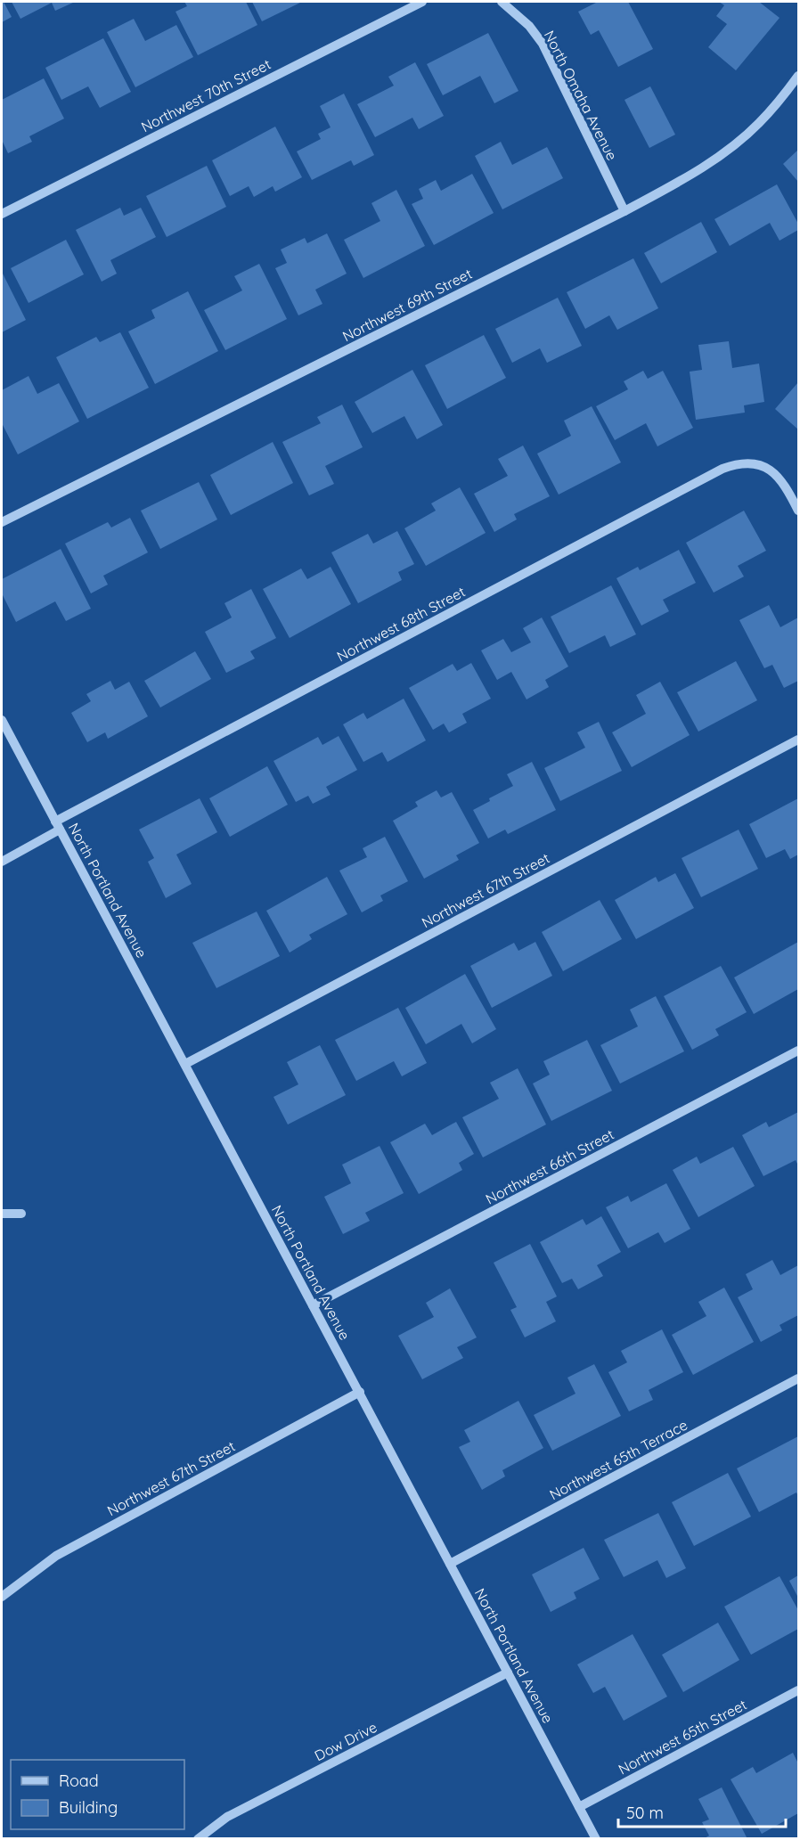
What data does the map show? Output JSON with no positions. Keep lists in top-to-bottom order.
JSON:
{
  "streets": {
    "street": [
      "Northwest 70th Street",
      "North Omaha Avenue",
      "Northwest 69th Street",
      "Northwest 68th Street",
      "North Portland Avenue",
      "Northwest 67th Street",
      "Northwest 66th Street",
      "Northwest 65th Terrace",
      "Northwest 65th Street",
      "Dow Drive"
    ]
  },
  "crossings": [
    ["North Omaha Avenue", "Northwest 69th Street"],
    ["Northwest 68th Street", "North Portland Avenue"],
    ["North Portland Avenue", "Northwest 67th Street"],
    ["North Portland Avenue", "Northwest 66th Street"],
    ["North Portland Avenue", "Northwest 65th Terrace"],
    ["North Portland Avenue", "Northwest 65th Street"],
    ["North Portland Avenue", "Dow Drive"]
  ],
  "legend": ["Road", "Building"],
  "scale_bar": "50 m"
}
